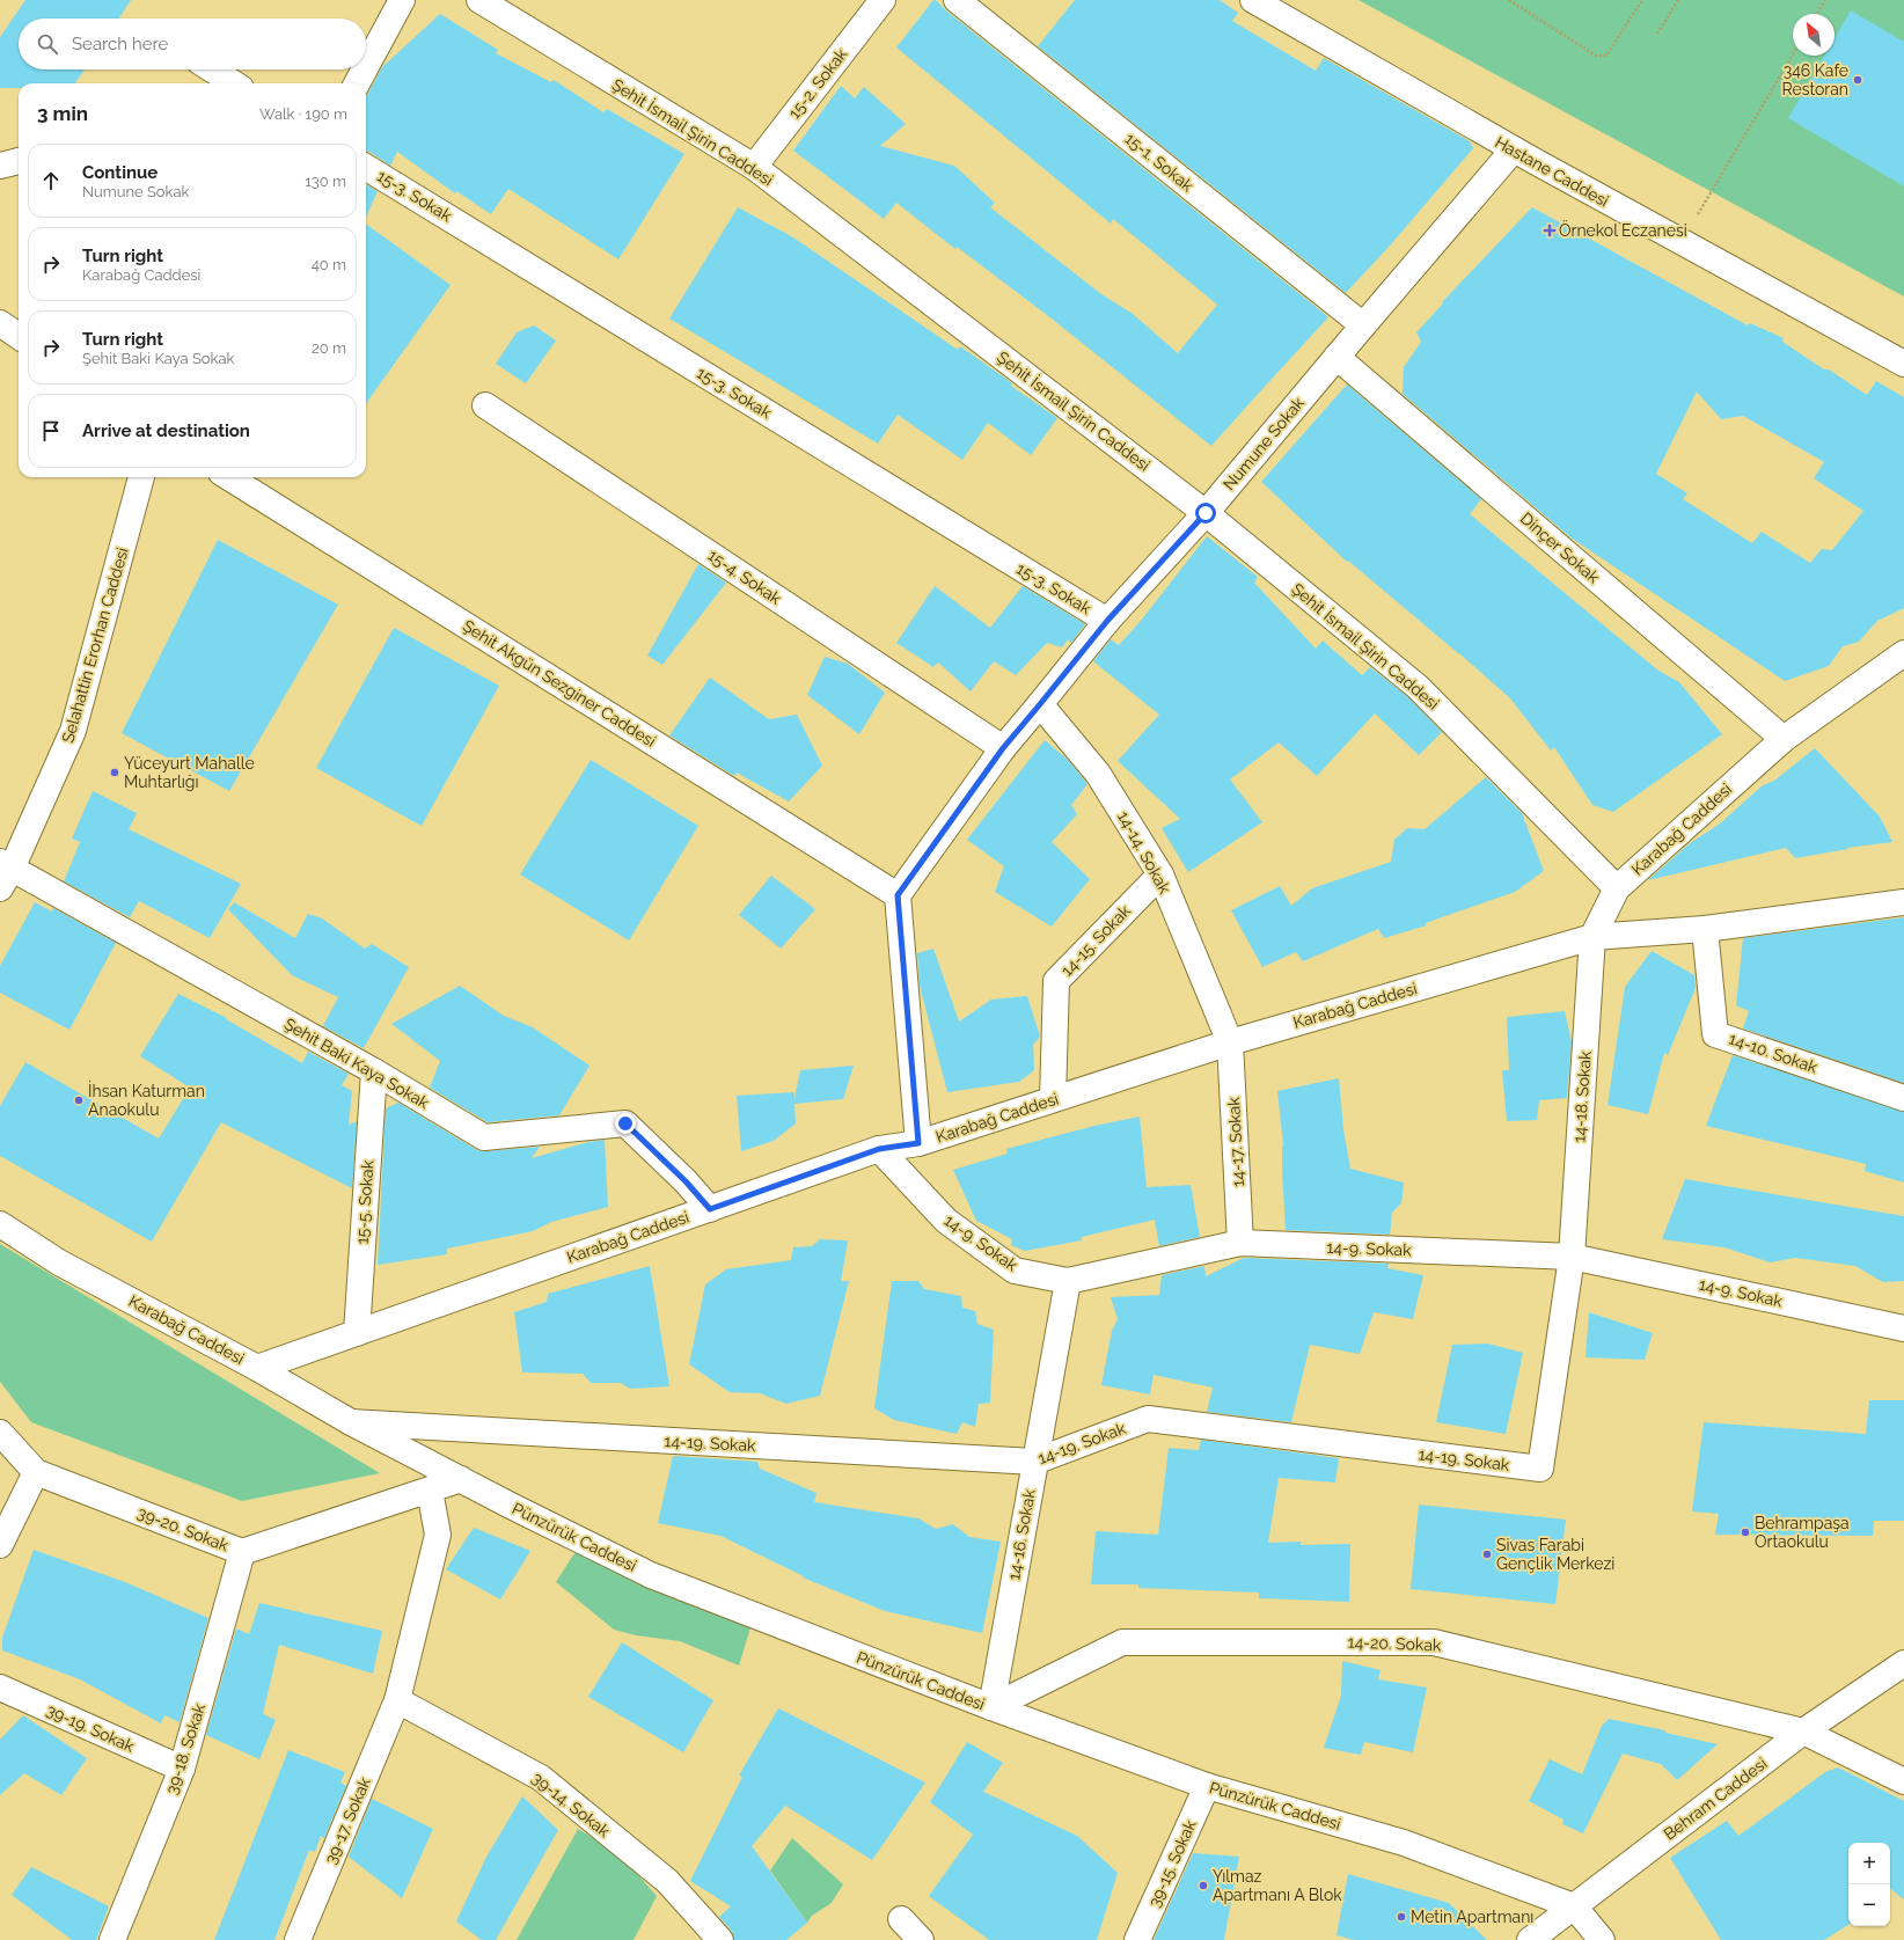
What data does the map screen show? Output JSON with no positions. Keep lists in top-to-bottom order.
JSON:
{
  "streets": {
    "street": [
      "15-2. Sokak",
      "Şehit İsmail Şirin Caddesi",
      "15-1. Sokak",
      "Hastane Caddesi",
      "15-3. Sokak",
      "Numune Sokak",
      "Dinçer Sokak",
      "15-4. Sokak",
      "Selahattin Erorhan Caddesi",
      "Şehit Akgün Sezginer Caddesi",
      "Karabağ Caddesi",
      "14-14. Sokak",
      "14-15. Sokak",
      "14-10. Sokak",
      "Şehit Baki Kaya Sokak",
      "14-18. Sokak",
      "14-17. Sokak",
      "15-5. Sokak",
      "14-9. Sokak",
      "14-19. Sokak",
      "39-20. Sokak",
      "14-16. Sokak",
      "Pünzürük Caddesi",
      "14-20. Sokak",
      "39-19. Sokak",
      "39-18. Sokak",
      "Behram Caddesi",
      "39-14. Sokak",
      "39-17. Sokak",
      "39-15. Sokak"
    ]
  },
  "crossings": [
    ["15-2. Sokak", "Şehit İsmail Şirin Caddesi"],
    ["Şehit İsmail Şirin Caddesi", "Numune Sokak"],
    ["Şehit İsmail Şirin Caddesi", "Karabağ Caddesi"],
    ["15-1. Sokak", "Numune Sokak"],
    ["Hastane Caddesi", "Numune Sokak"],
    ["15-3. Sokak", "Numune Sokak"],
    ["Numune Sokak", "Dinçer Sokak"],
    ["Numune Sokak", "15-4. Sokak"],
    ["Numune Sokak", "Şehit Akgün Sezginer Caddesi"],
    ["Numune Sokak", "14-14. Sokak"],
    ["Dinçer Sokak", "Karabağ Caddesi"],
    ["Selahattin Erorhan Caddesi", "Şehit Baki Kaya Sokak"],
    ["Karabağ Caddesi", "14-14. Sokak"],
    ["Karabağ Caddesi", "14-15. Sokak"],
    ["Karabağ Caddesi", "Şehit Baki Kaya Sokak"],
    ["Karabağ Caddesi", "14-18. Sokak"],
    ["Karabağ Caddesi", "14-17. Sokak"],
    ["Karabağ Caddesi", "15-5. Sokak"],
    ["Karabağ Caddesi", "14-9. Sokak"],
    ["Karabağ Caddesi", "Pünzürük Caddesi"],
    ["14-14. Sokak", "14-15. Sokak"],
    ["14-14. Sokak", "14-17. Sokak"],
    ["Şehit Baki Kaya Sokak", "15-5. Sokak"],
    ["14-18. Sokak", "14-9. Sokak"],
    ["14-18. Sokak", "14-19. Sokak"],
    ["14-17. Sokak", "14-9. Sokak"],
    ["14-9. Sokak", "14-19. Sokak"],
    ["14-9. Sokak", "14-16. Sokak"],
    ["14-19. Sokak", "14-16. Sokak"],
    ["14-19. Sokak", "Pünzürük Caddesi"],
    ["39-20. Sokak", "Pünzürük Caddesi"],
    ["39-20. Sokak", "39-18. Sokak"],
    ["39-20. Sokak", "39-17. Sokak"],
    ["14-16. Sokak", "Pünzürük Caddesi"],
    ["14-16. Sokak", "14-20. Sokak"],
    ["Pünzürük Caddesi", "14-20. Sokak"],
    ["Pünzürük Caddesi", "Behram Caddesi"],
    ["Pünzürük Caddesi", "39-15. Sokak"],
    ["14-20. Sokak", "Behram Caddesi"],
    ["39-19. Sokak", "39-18. Sokak"],
    ["39-14. Sokak", "39-17. Sokak"]
  ],
  "places": {
    "other": [
      "346 Kafe Restoran",
      "Yüceyurt Mahalle Muhtarlığı",
      "İhsan Katurman Anaokulu",
      "Behrampaşa Ortaokulu",
      "Sivas Farabi Gençlik Merkezi",
      "Yılmaz Apartmanı A Blok",
      "Metin Apartmanı"
    ],
    "health": ["Örnekol Eczanesi"]
  },
  "north": "top left",
  "page": {
    "search": "Search here",
    "heading": ["3 min", "Walk · 190 m"],
    "list": [
      ["Continue", "Numune Sokak", "130 m"],
      ["Turn right", "Karabağ Caddesi", "40 m"],
      ["Turn right", "Şehit Baki Kaya Sokak", "20 m"],
      "Arrive at destination"
    ],
    "map_buttons": ["+", "−"]
  }
}
